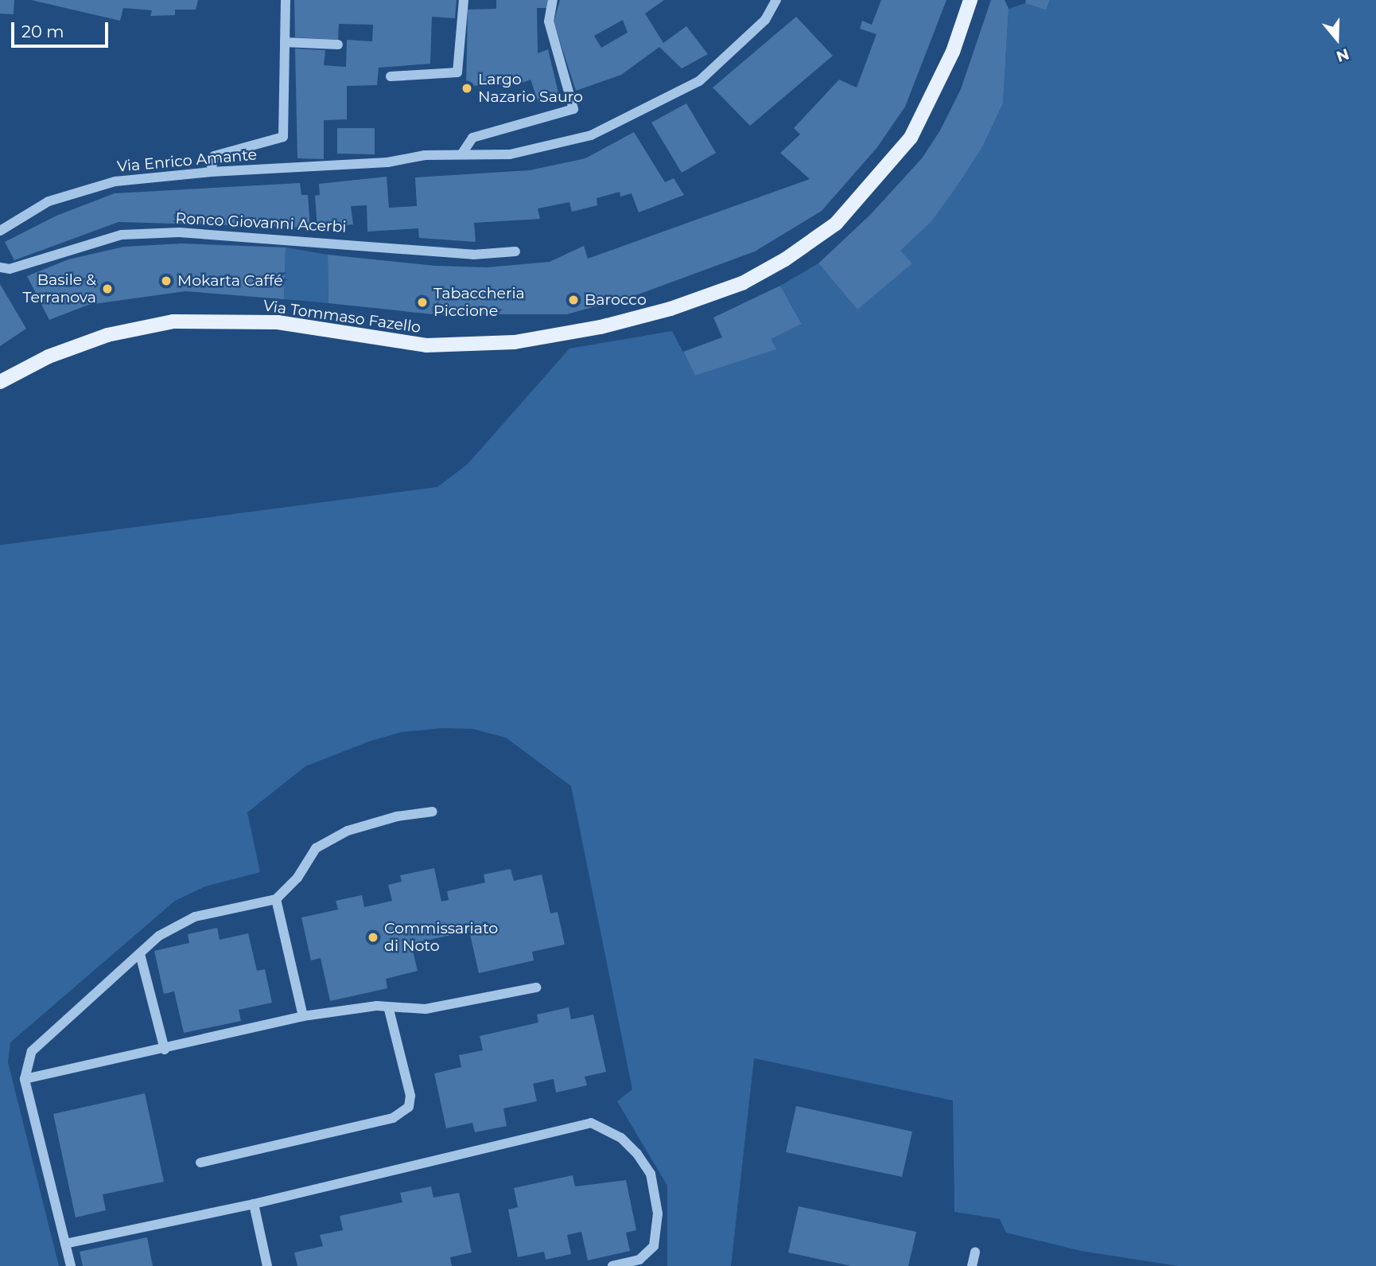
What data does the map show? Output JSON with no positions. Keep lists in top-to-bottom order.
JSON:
{
  "streets": {
    "main road": ["Via Tommaso Fazello"],
    "street": ["Via Enrico Amante", "Ronco Giovanni Acerbi"]
  },
  "places": [
    "Largo Nazario Sauro",
    "Mokarta Caffé",
    "Basile & Terranova",
    "Barocco",
    "Tabaccheria Piccione",
    "Commissariato di Noto"
  ],
  "scale_bar": "20 m",
  "north": "bottom"
}
